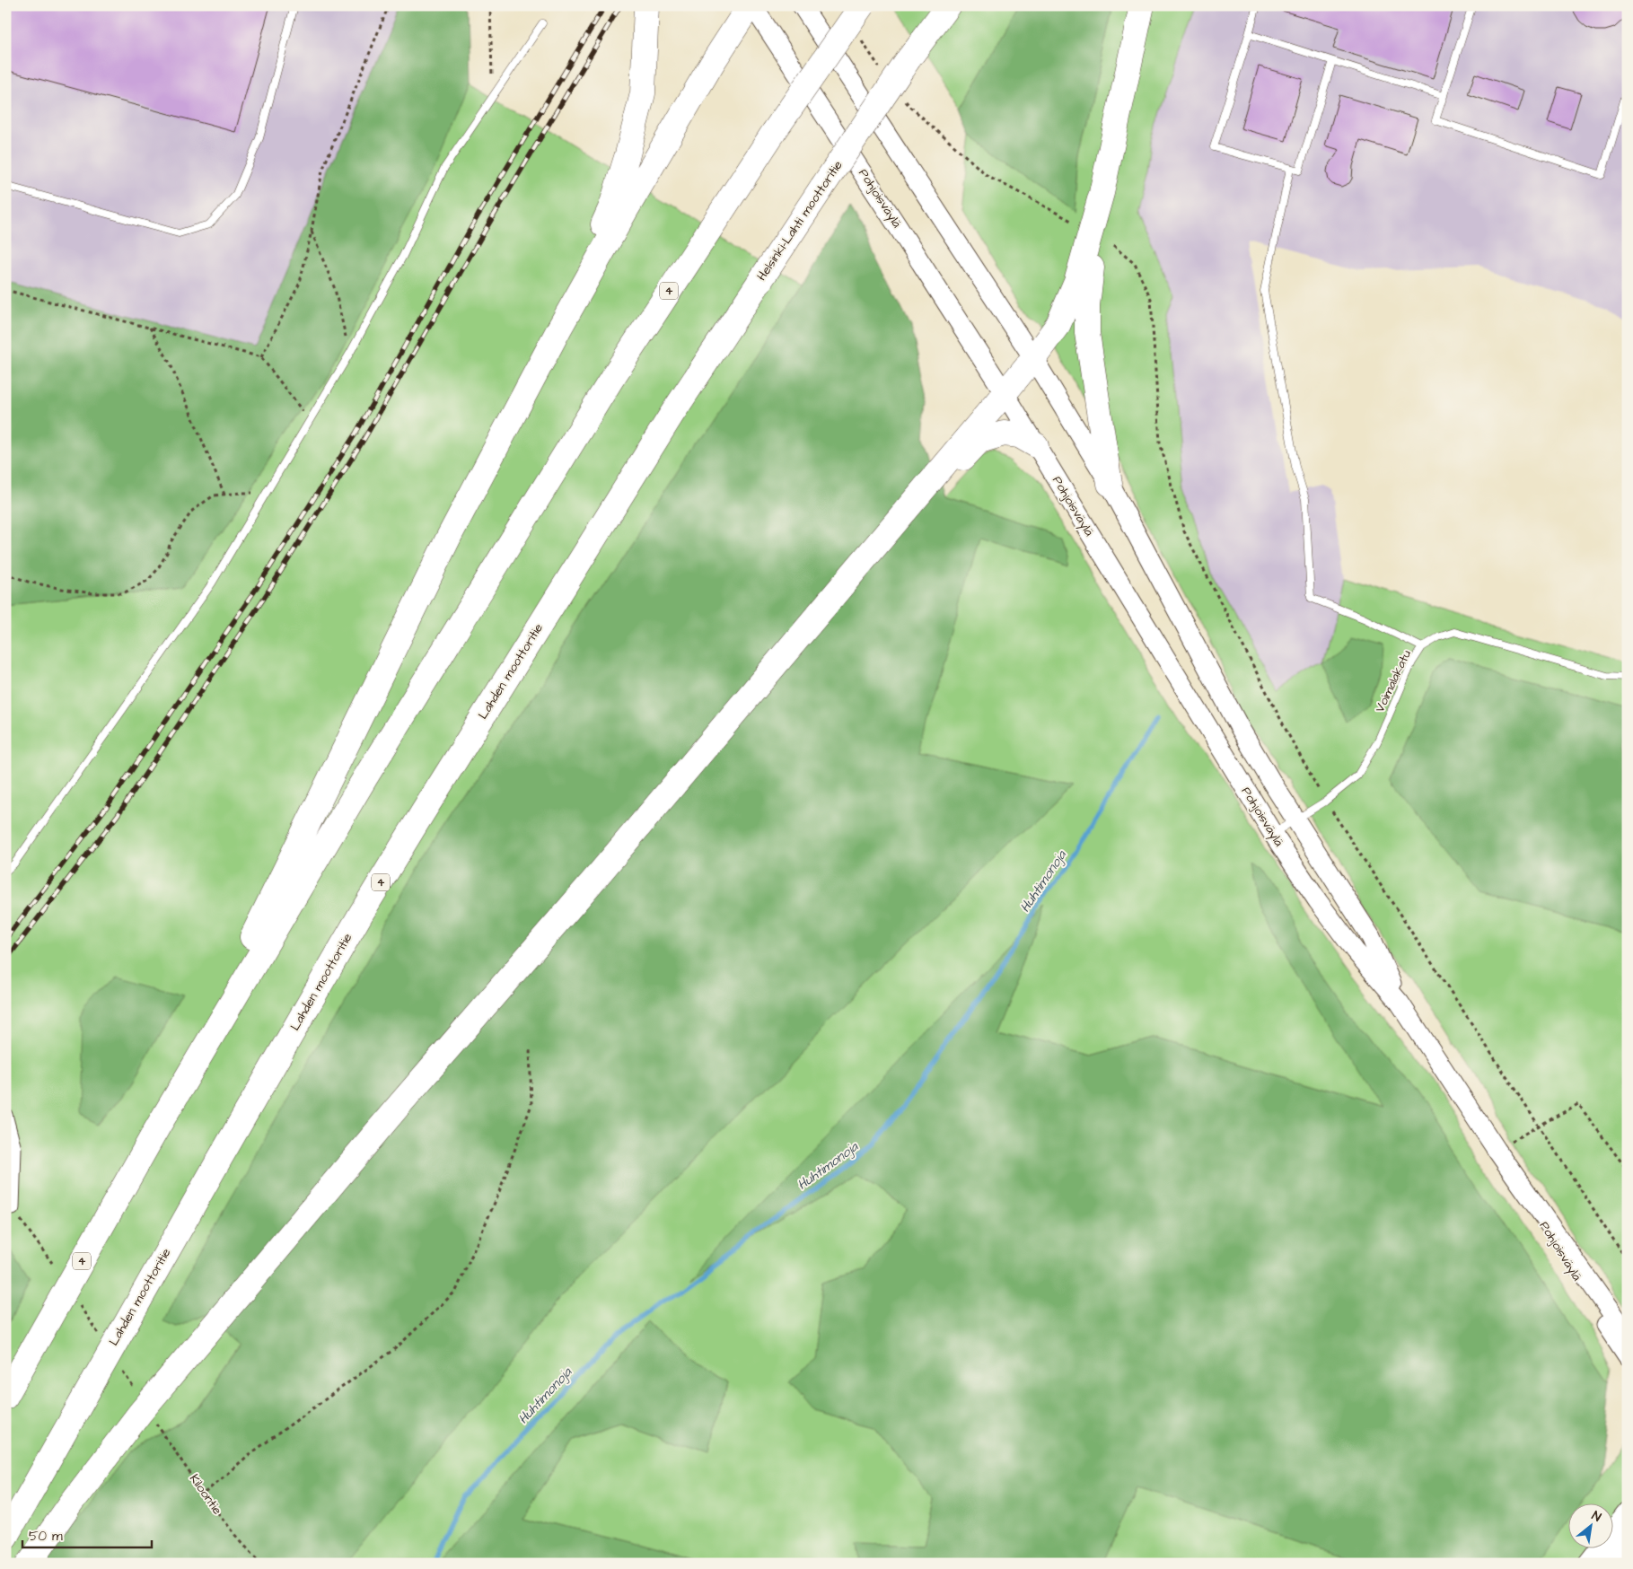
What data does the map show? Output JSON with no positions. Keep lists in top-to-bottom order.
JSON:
{
  "streets": {
    "highway": ["Helsinki-Lahti moottoritie", "4", "Lahden moottoritie"],
    "main road": ["Pohjoisväylä"],
    "lane": ["Voimalakatu"],
    "path": ["Kiloontie"]
  },
  "crossings": [
    ["Pohjoisväylä", "Voimalakatu"],
    ["Helsinki-Lahti moottoritie", "Lahden moottoritie"]
  ],
  "water": ["Huhtimonoja"],
  "scale_bar": "50 m",
  "north": "top right"
}
